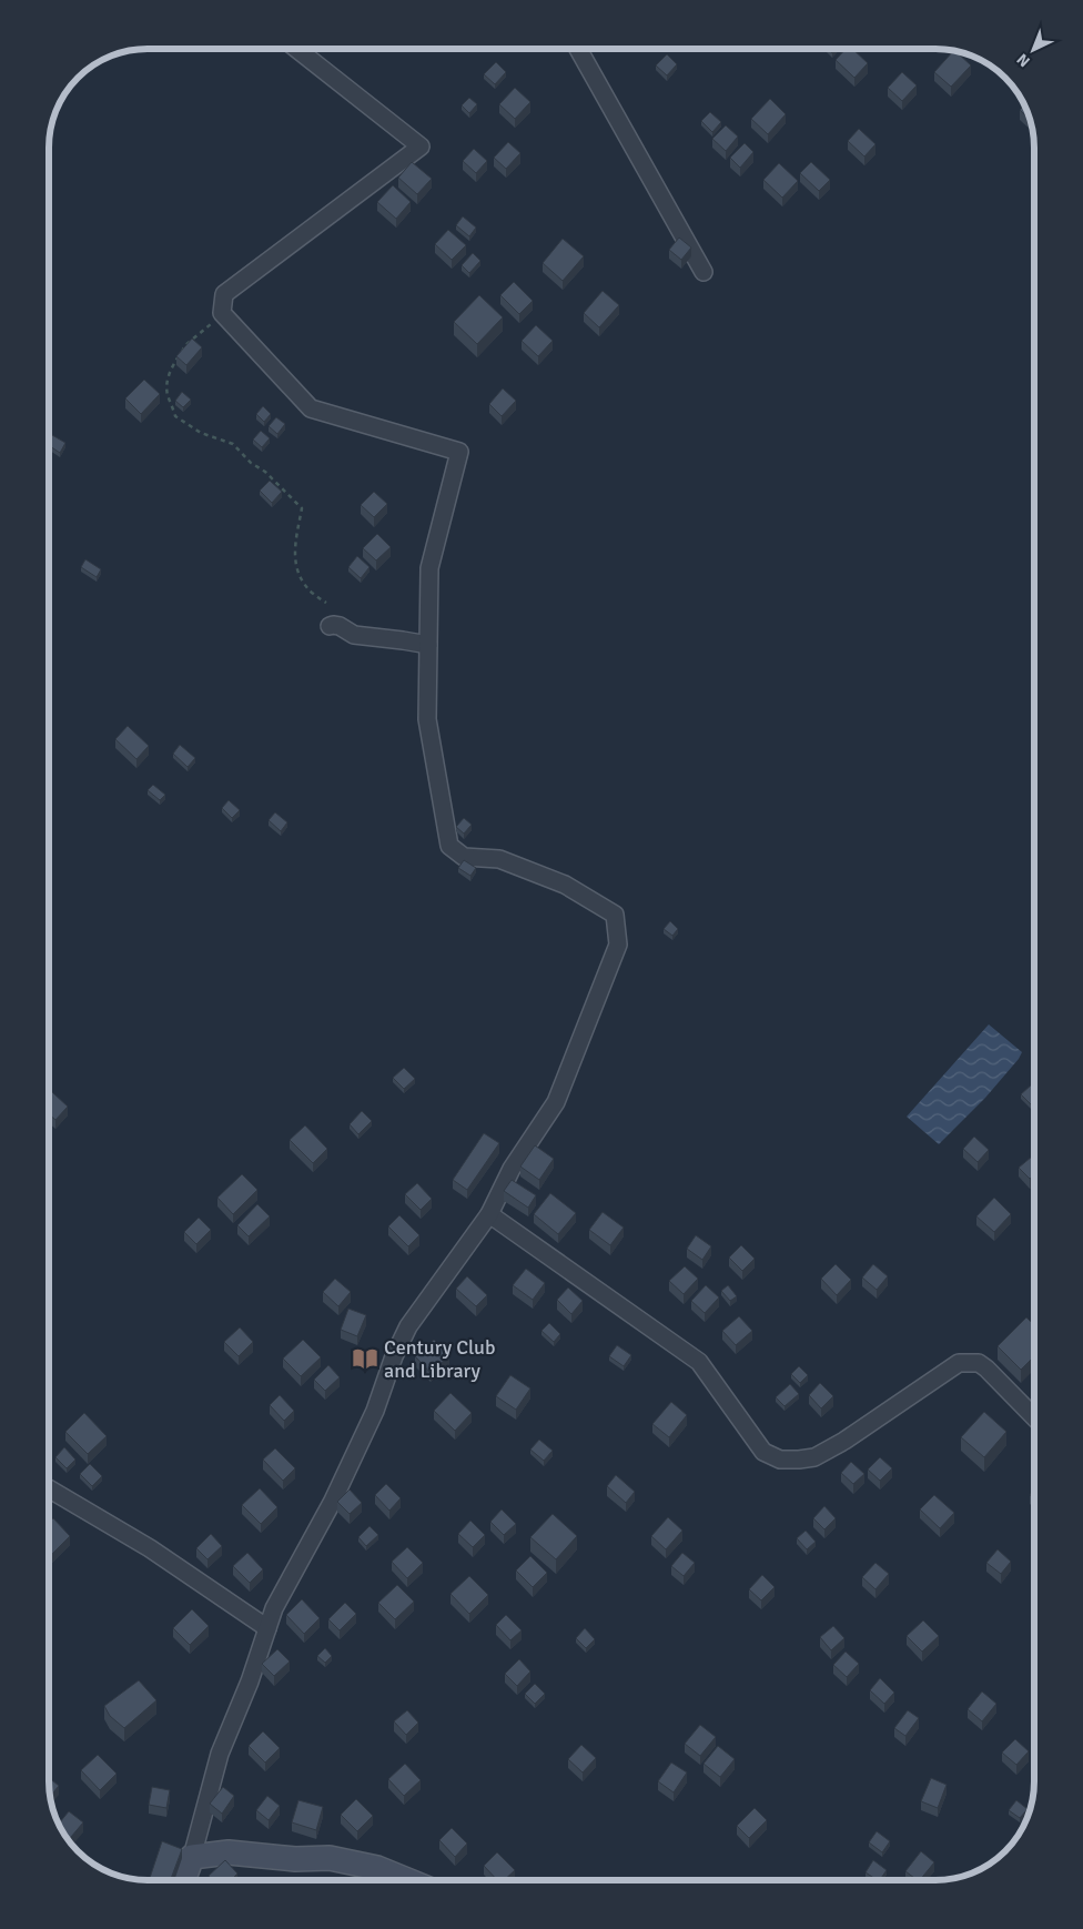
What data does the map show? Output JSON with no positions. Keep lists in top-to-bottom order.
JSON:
{
  "places": {
    "library": ["Century Club and Library"]
  },
  "north": "bottom left"
}
